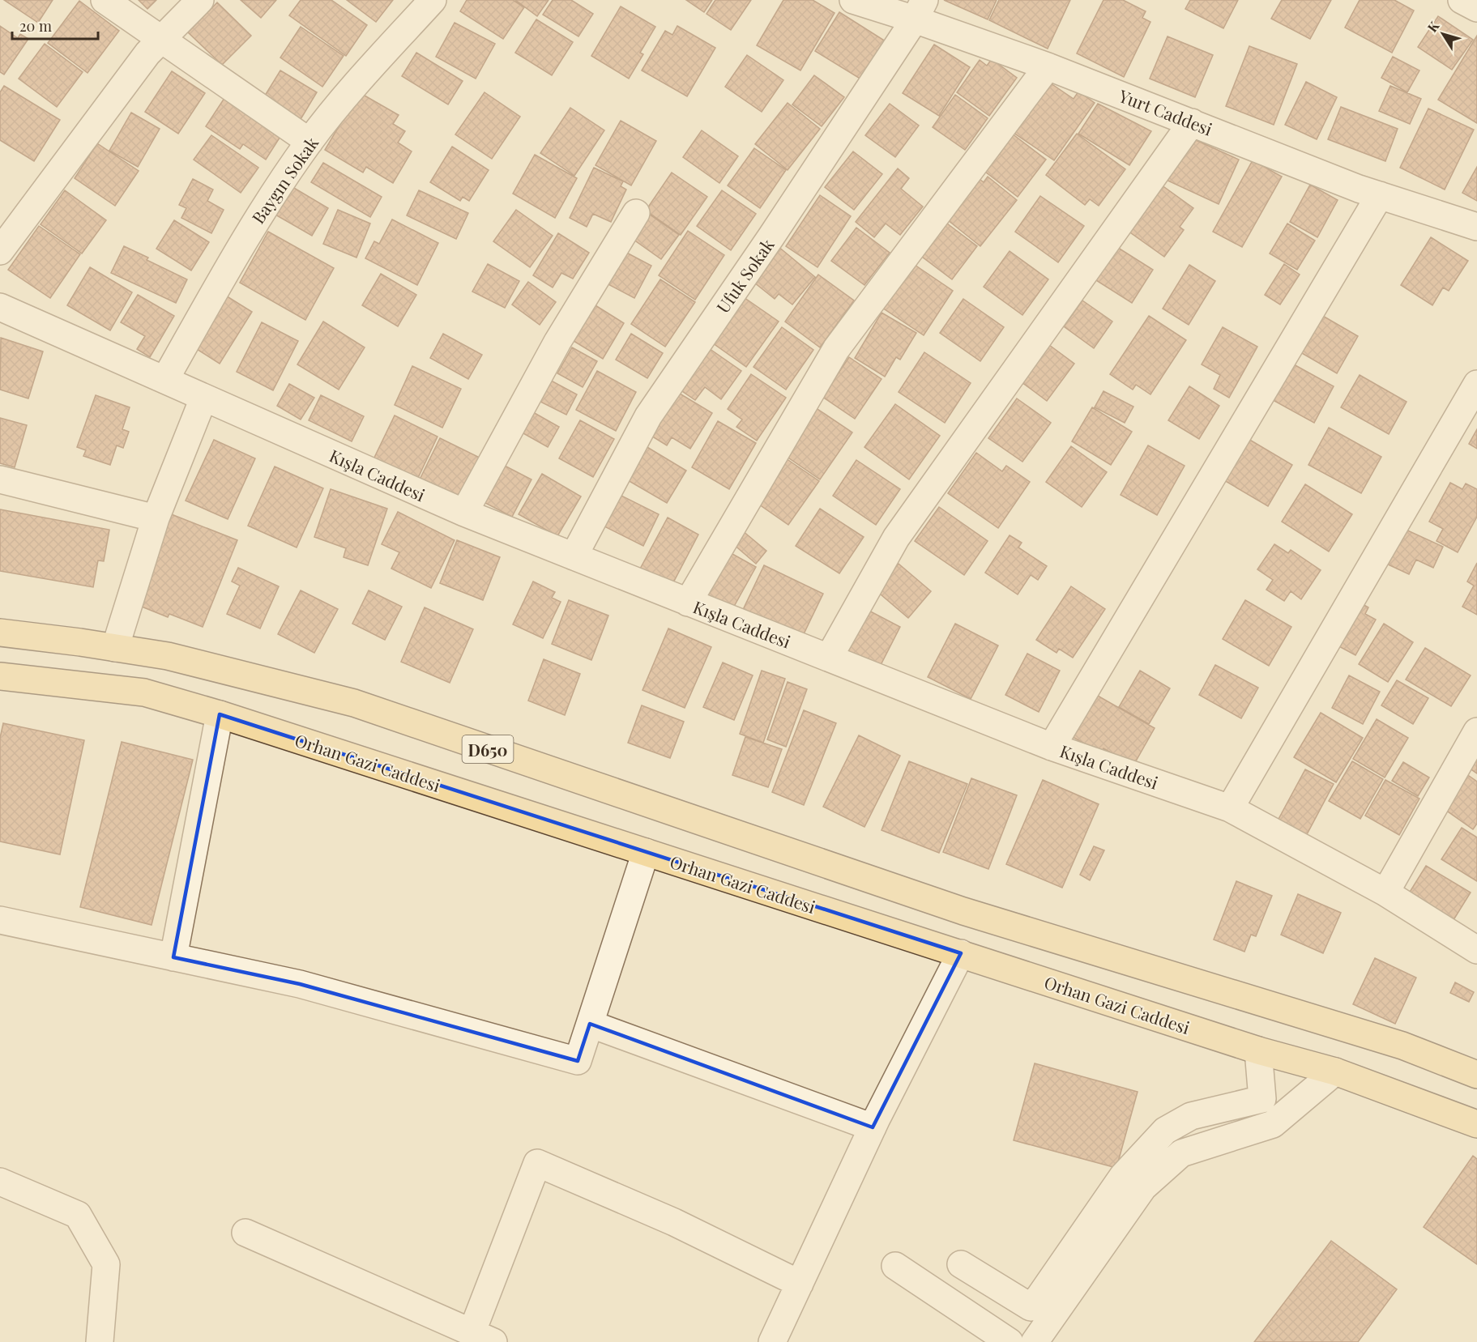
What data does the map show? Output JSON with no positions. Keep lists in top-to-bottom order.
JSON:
{
  "streets": {
    "main road": ["D650", "Orhan Gazi Caddesi"],
    "street": [
      "Yurt Caddesi",
      "Baygın Sokak",
      "Ufuk Sokak",
      "Kışla Caddesi"
    ]
  },
  "crossings": [
    ["Yurt Caddesi", "Ufuk Sokak"],
    ["Baygın Sokak", "Kışla Caddesi"],
    ["Ufuk Sokak", "Kışla Caddesi"]
  ],
  "scale_bar": "20 m",
  "north": "top left"
}
